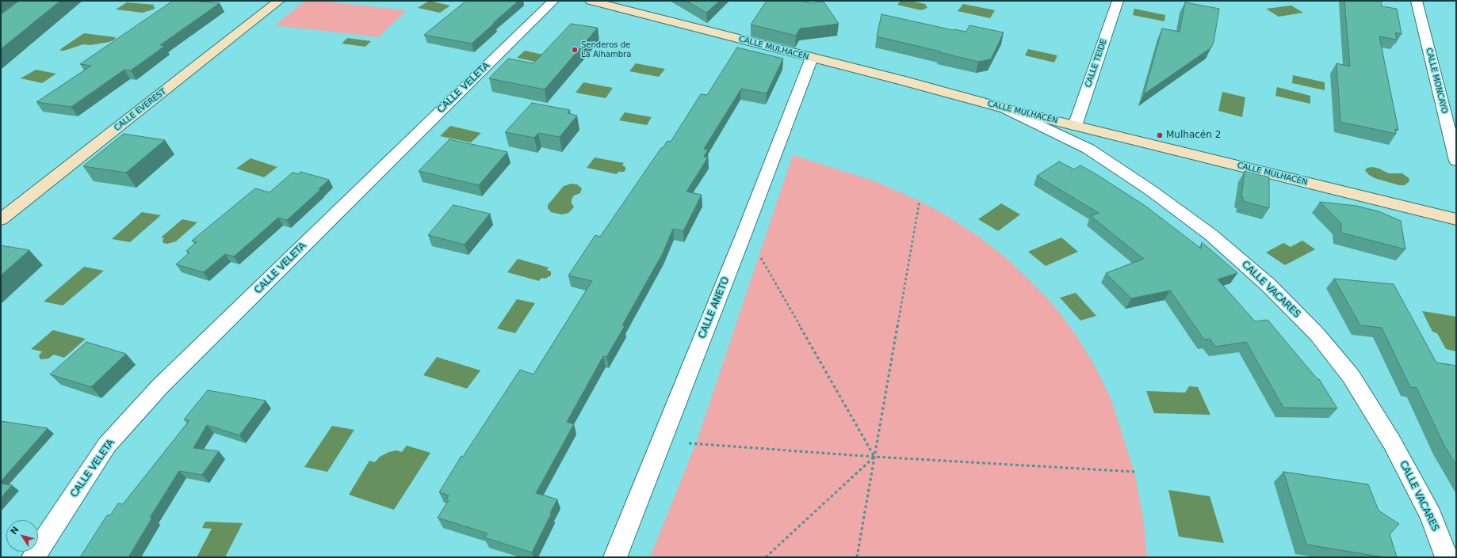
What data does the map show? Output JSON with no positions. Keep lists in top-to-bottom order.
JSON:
{
  "streets": {
    "street": [
      "CALLE MULHACÉN",
      "CALLE TEIDE",
      "CALLE MONCAYO",
      "CALLE VELETA",
      "CALLE EVEREST",
      "CALLE VACARES",
      "CALLE ANETO"
    ]
  },
  "crossings": [
    ["CALLE MULHACÉN", "CALLE TEIDE"],
    ["CALLE MULHACÉN", "CALLE VACARES"],
    ["CALLE MULHACÉN", "CALLE ANETO"]
  ],
  "places": ["Senderos de La Alhambra", "Mulhacén 2"],
  "north": "top left"
}
